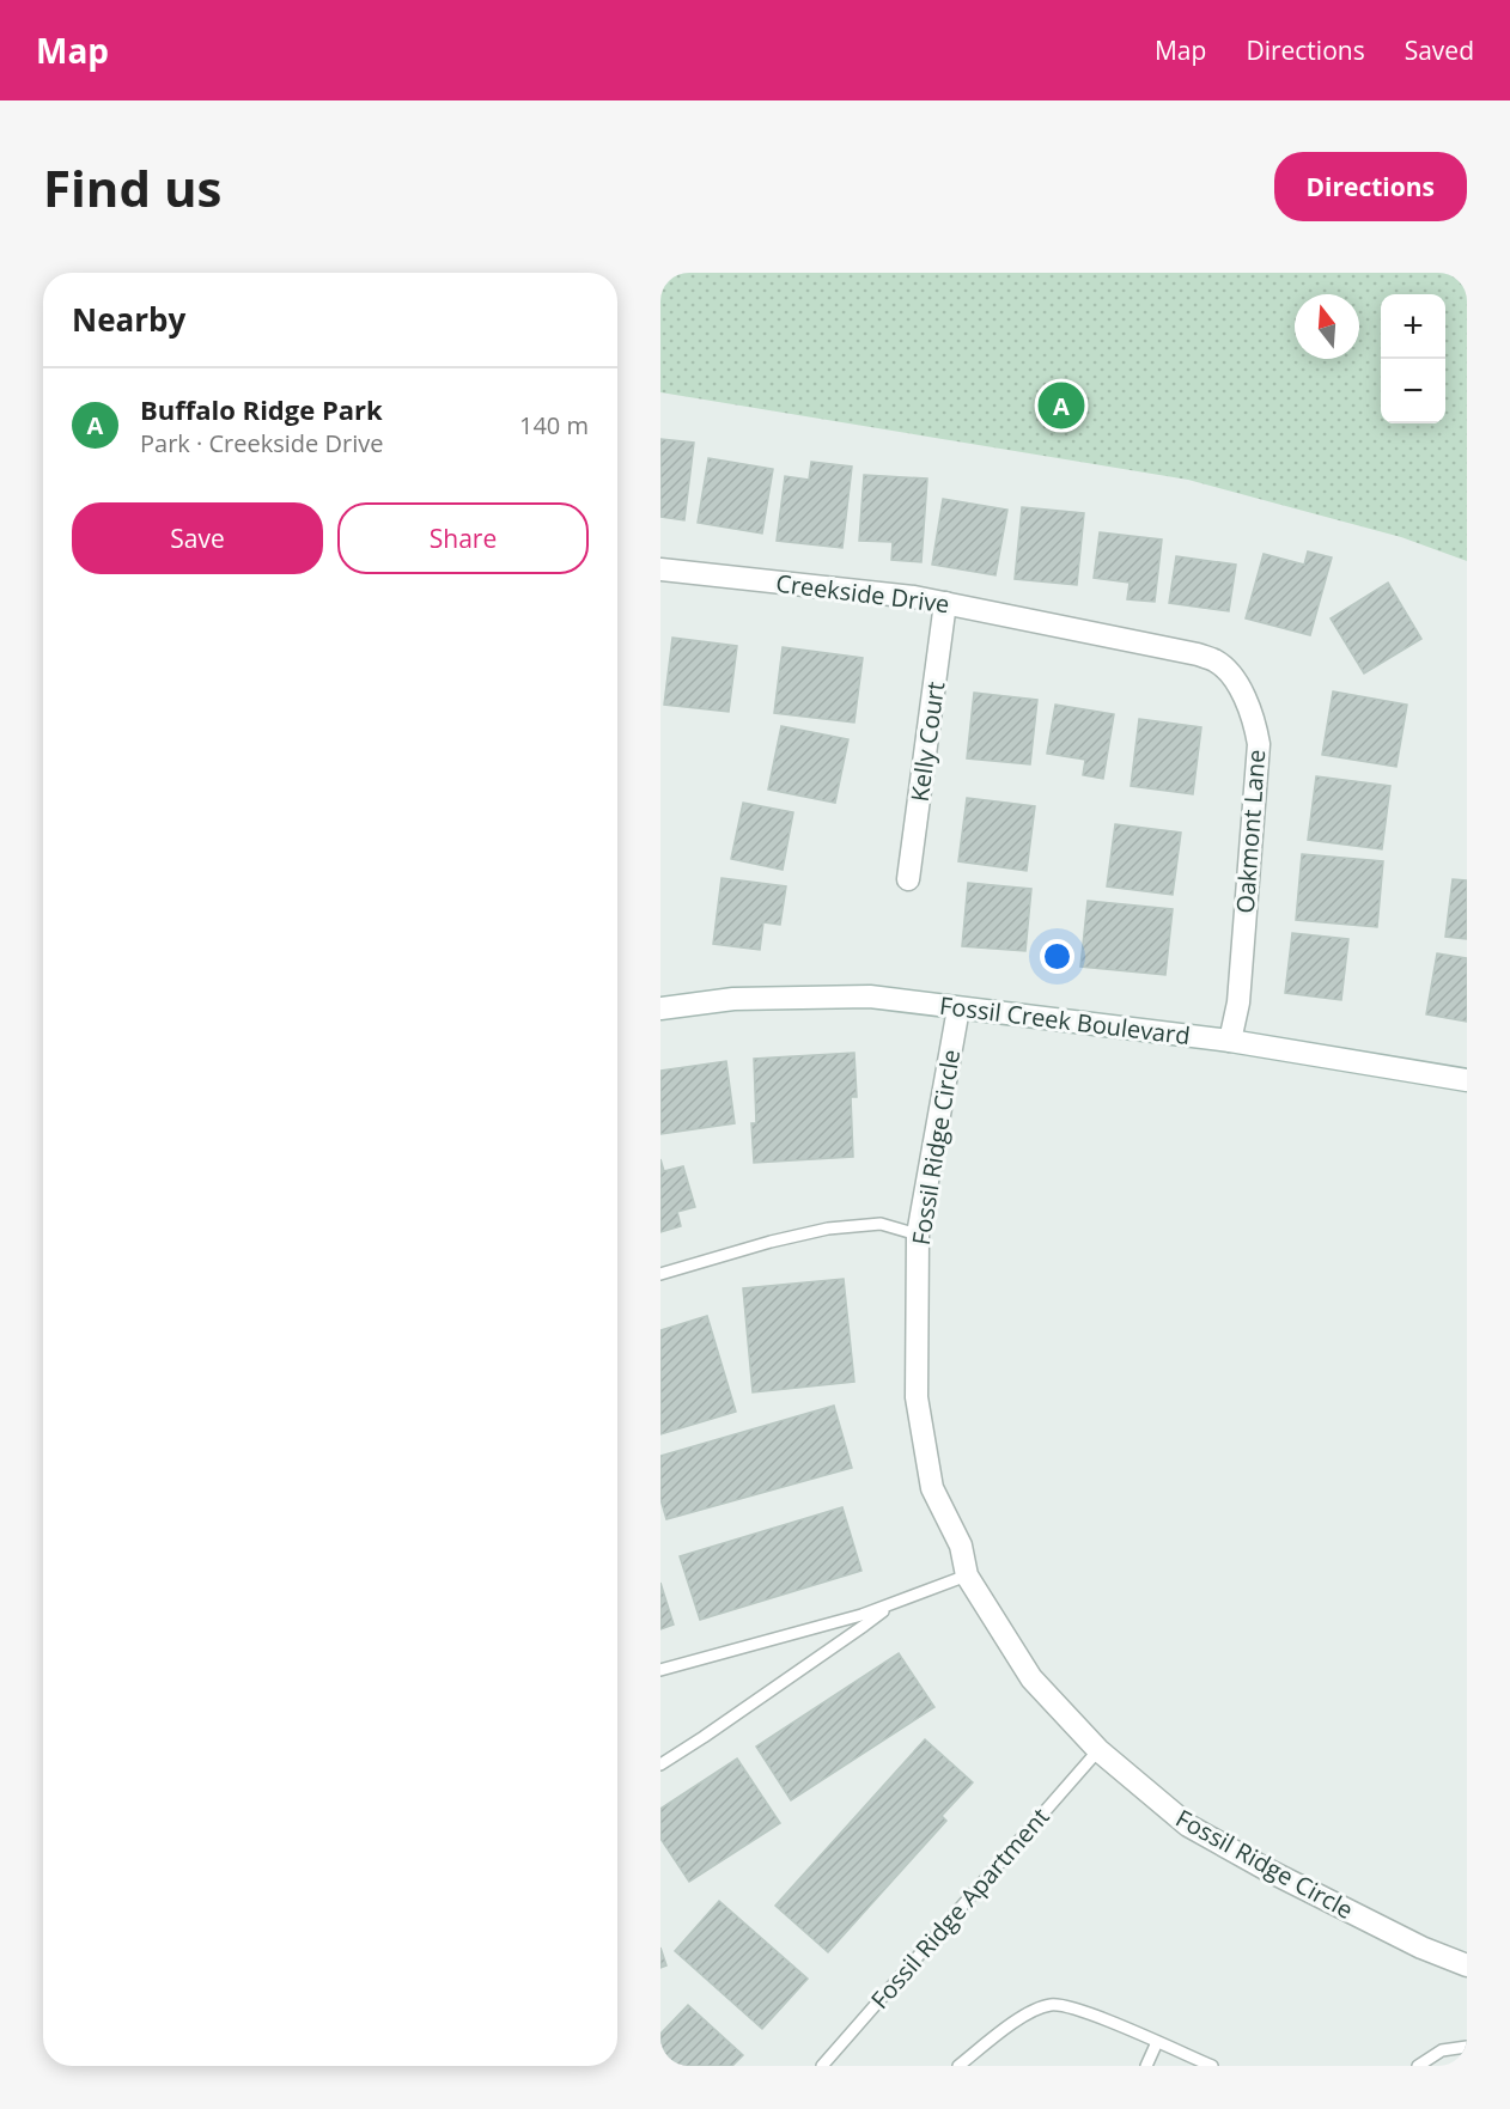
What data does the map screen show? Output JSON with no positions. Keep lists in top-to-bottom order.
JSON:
{
  "streets": {
    "street": [
      "Creekside Drive",
      "Kelly Court",
      "Oakmont Lane",
      "Fossil Creek Boulevard",
      "Fossil Ridge Circle"
    ],
    "lane": ["Fossil Ridge Apartment"]
  },
  "crossings": [
    ["Creekside Drive", "Kelly Court"],
    ["Creekside Drive", "Oakmont Lane"],
    ["Oakmont Lane", "Fossil Creek Boulevard"],
    ["Fossil Creek Boulevard", "Fossil Ridge Circle"],
    ["Fossil Ridge Circle", "Fossil Ridge Apartment"]
  ],
  "north": "top",
  "page": {
    "header": "Map",
    "nav": ["Map", "Directions", "Saved"],
    "buttons": [
      "Directions",
      ["Save", "Share"]
    ],
    "title": "Find us",
    "heading": "Nearby",
    "map_buttons": ["+", "−"],
    "list": [
      {
        "mark": "A",
        "name": "Buffalo Ridge Park",
        "note": "Park · Creekside Drive",
        "value": "140 m"
      }
    ],
    "pins": "A"
  }
}
